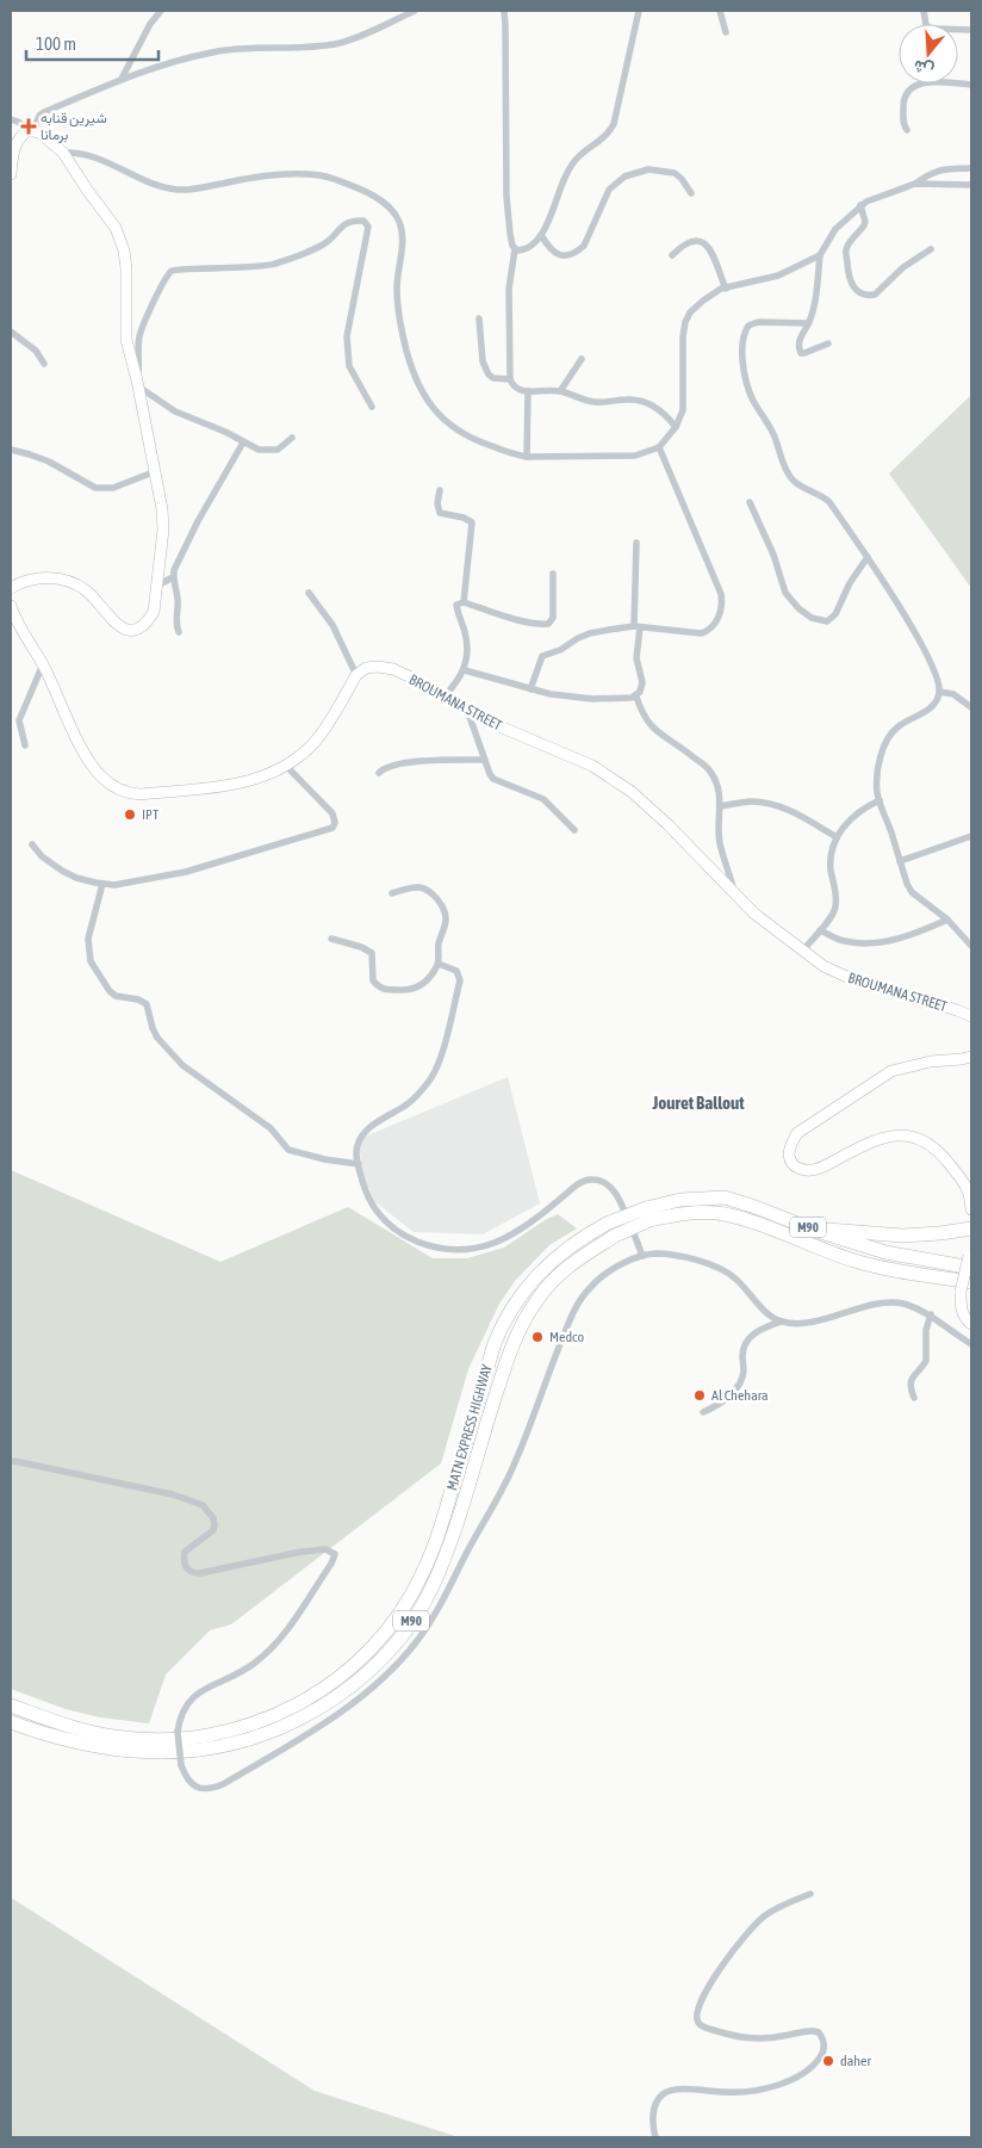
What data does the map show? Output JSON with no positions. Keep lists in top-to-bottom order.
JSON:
{
  "streets": {
    "highway": ["M90", "MATN EXPRESS HIGHWAY"],
    "street": ["BROUMANA STREET"]
  },
  "districts": ["Jouret Ballout"],
  "places": {
    "health": ["شيرين قنابه برمانا"],
    "other": [
      "IPT",
      "Medco",
      "Al Chehara",
      "daher"
    ]
  },
  "scale_bar": "100 m",
  "north": "bottom"
}
